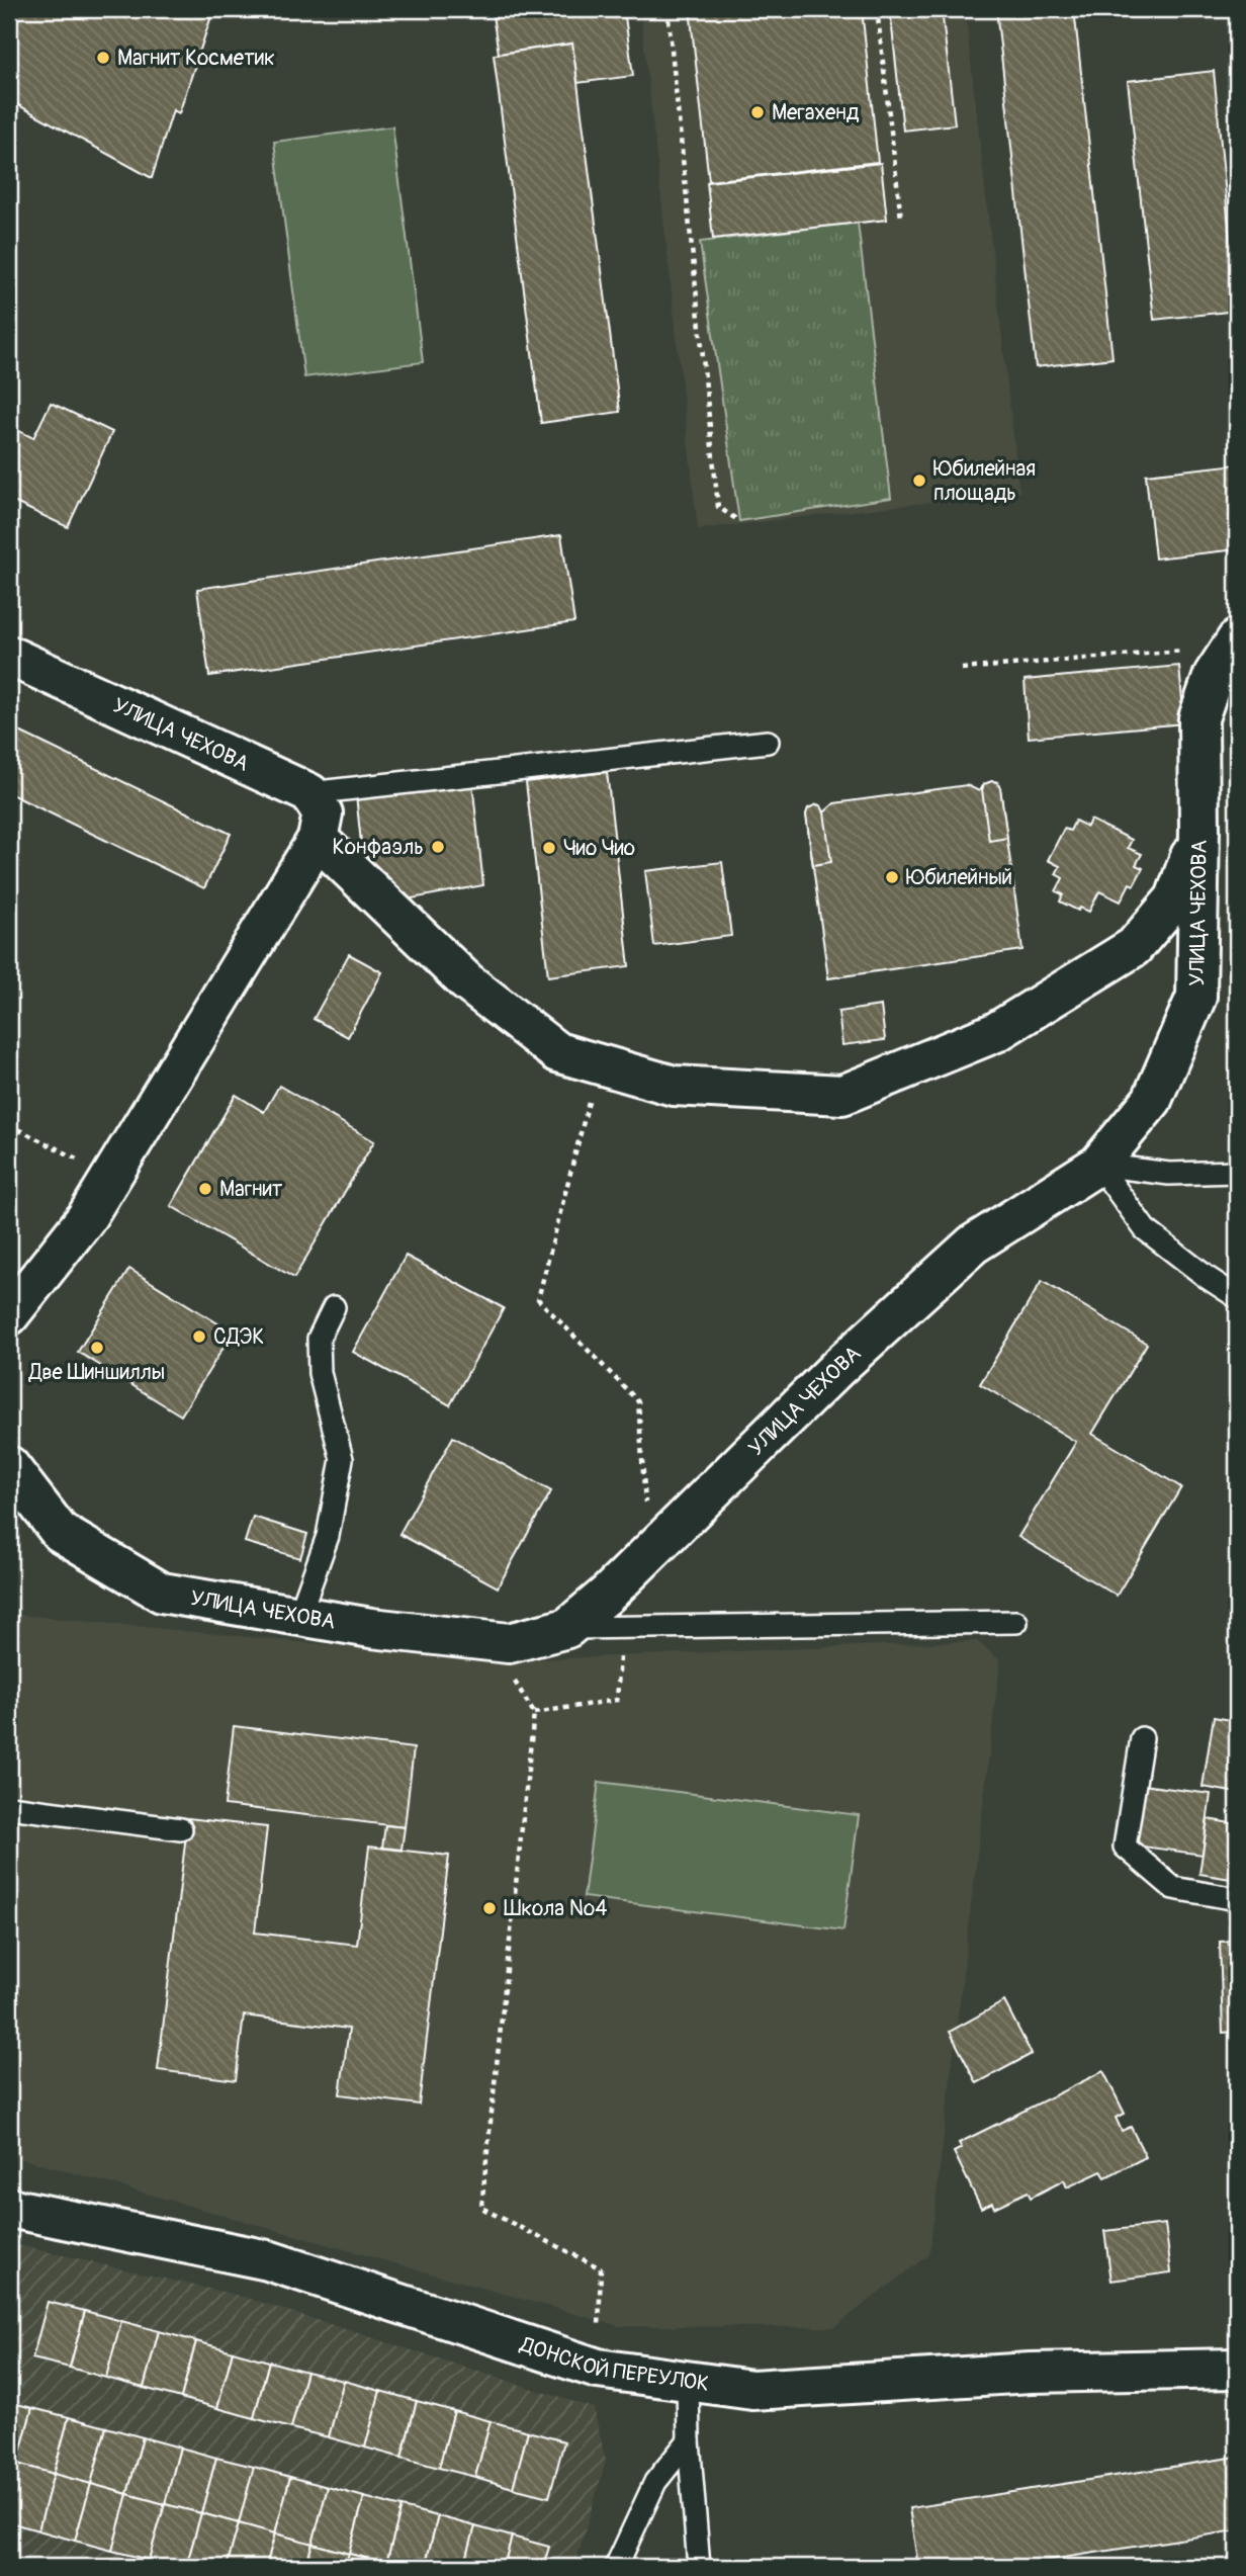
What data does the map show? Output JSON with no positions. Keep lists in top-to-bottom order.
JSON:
{
  "streets": {
    "street": ["УЛИЦА ЧЕХОВА", "ДОНСКОЙ ПЕРЕУЛОК"]
  },
  "places": [
    "Магнит Косметик",
    "Мегахенд",
    "Юбилейная площадь",
    "Конфаэль",
    "Чио Чио",
    "Юбилейный",
    "Магнит",
    "СДЭК",
    "Две Шиншиллы",
    "Школа №4"
  ]
}
